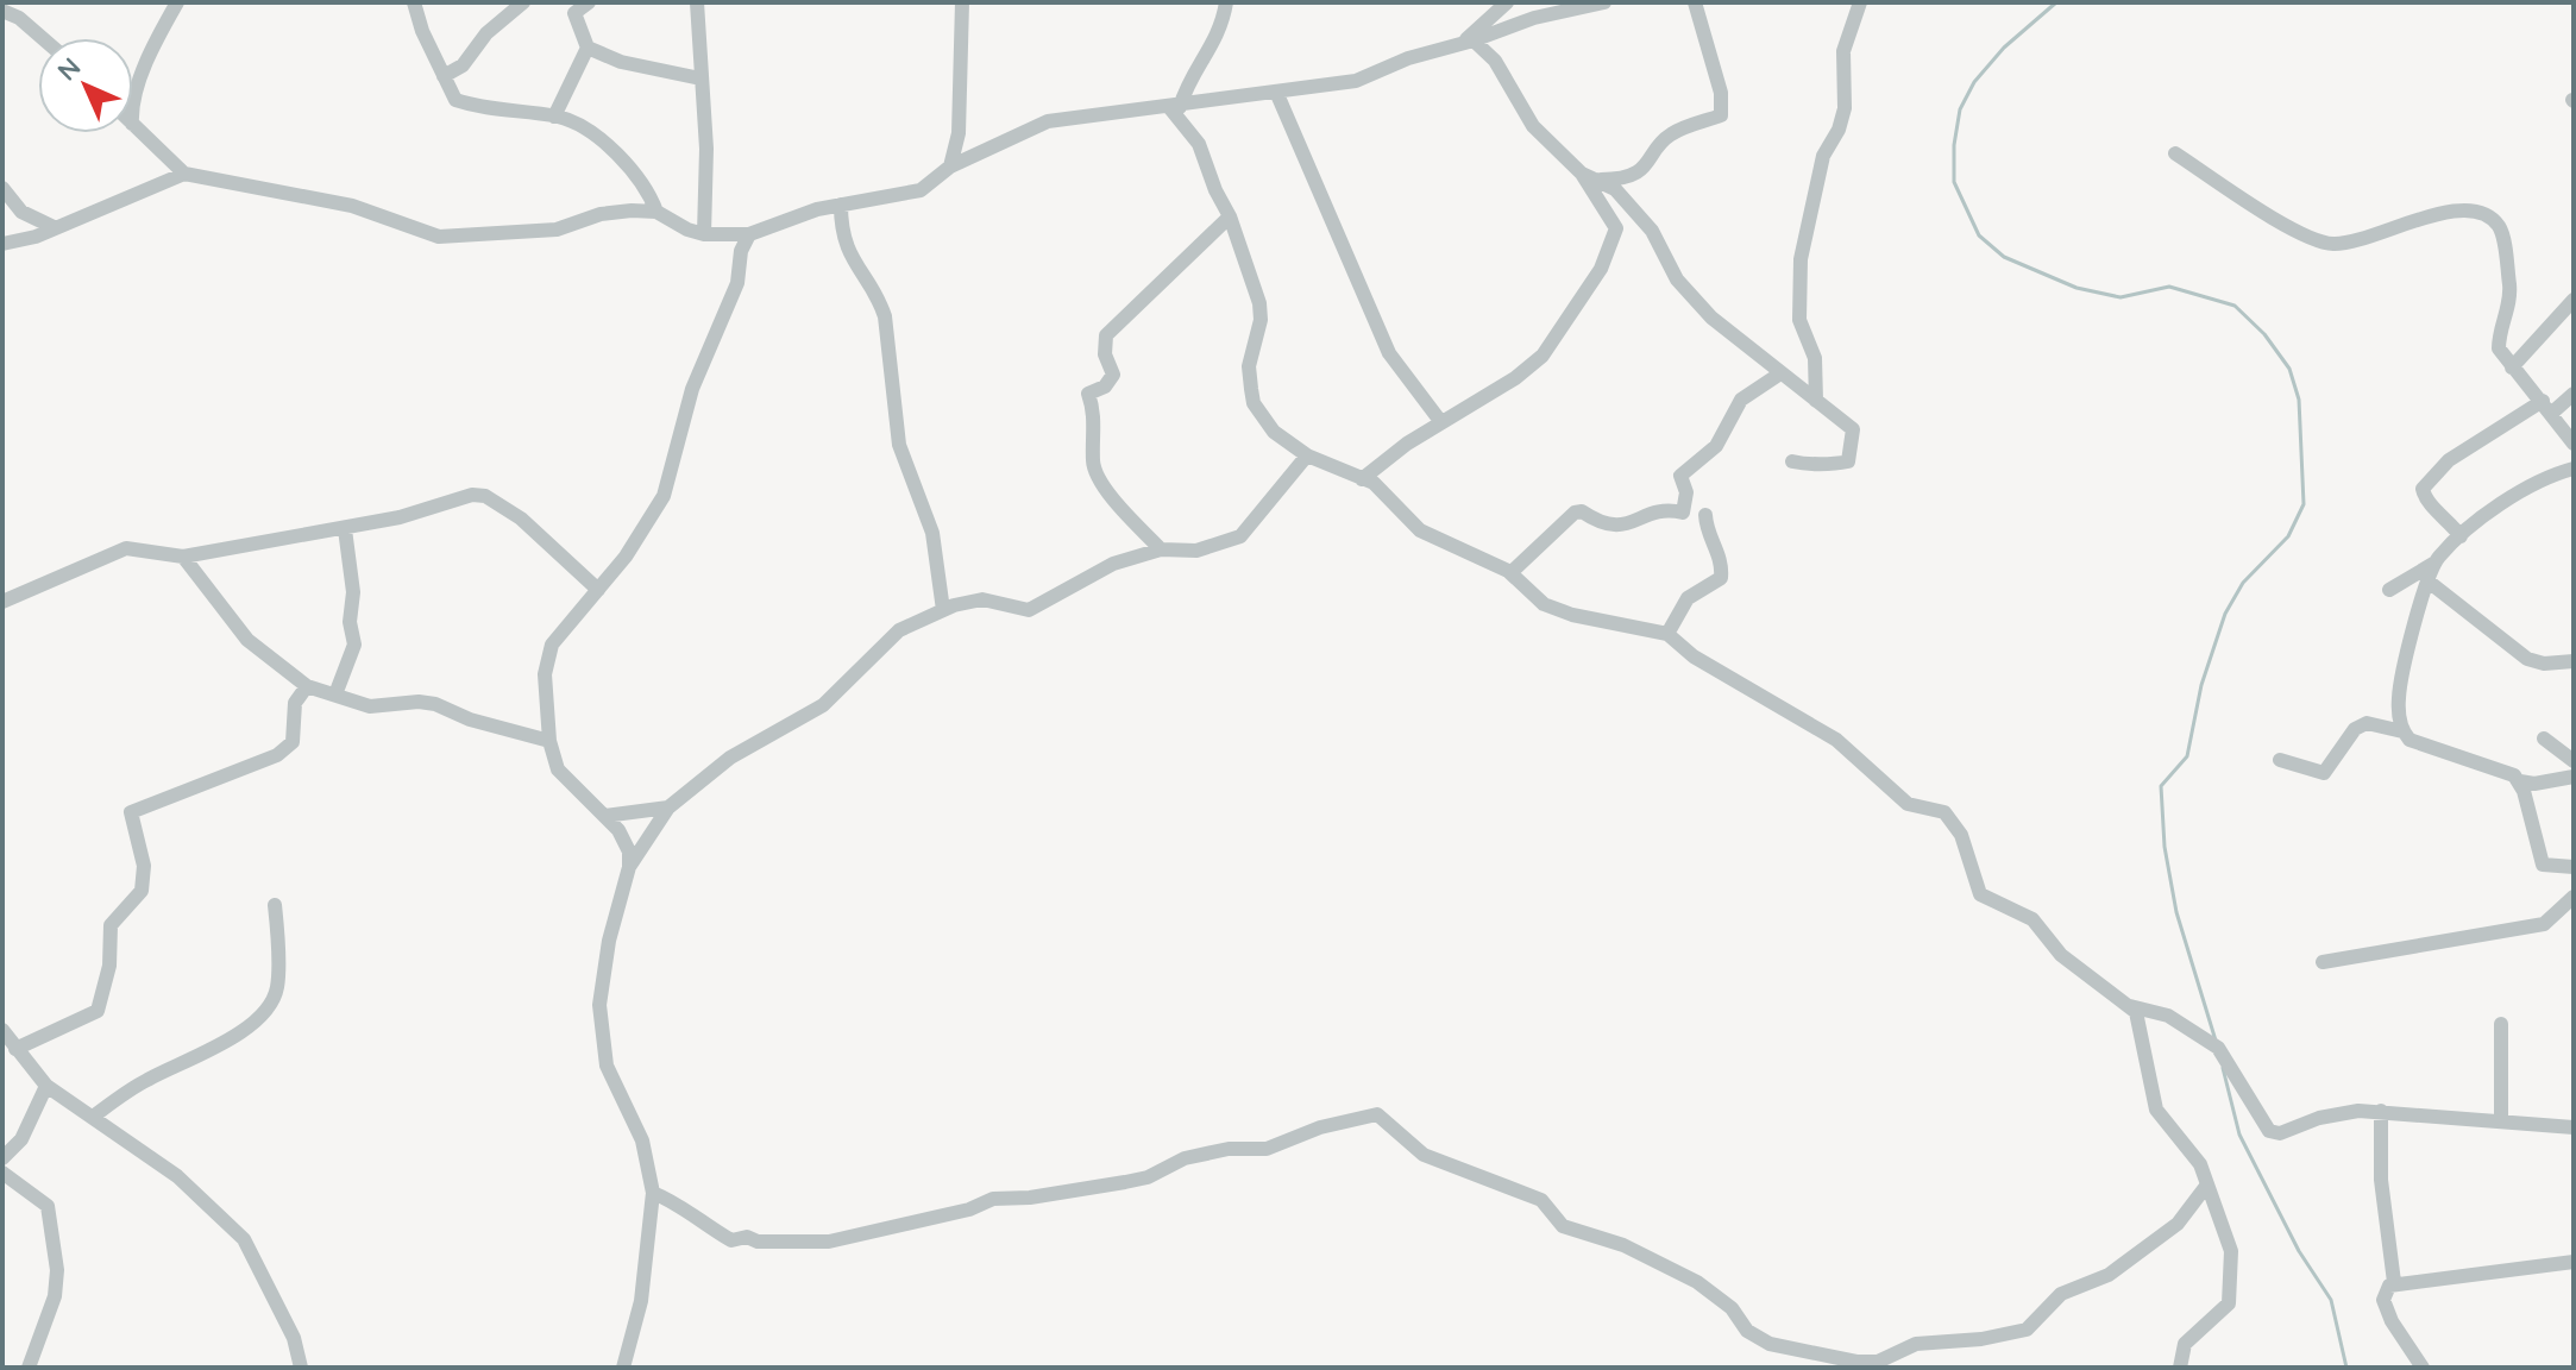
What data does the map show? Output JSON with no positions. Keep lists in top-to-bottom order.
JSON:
{
  "north": "top left"
}
